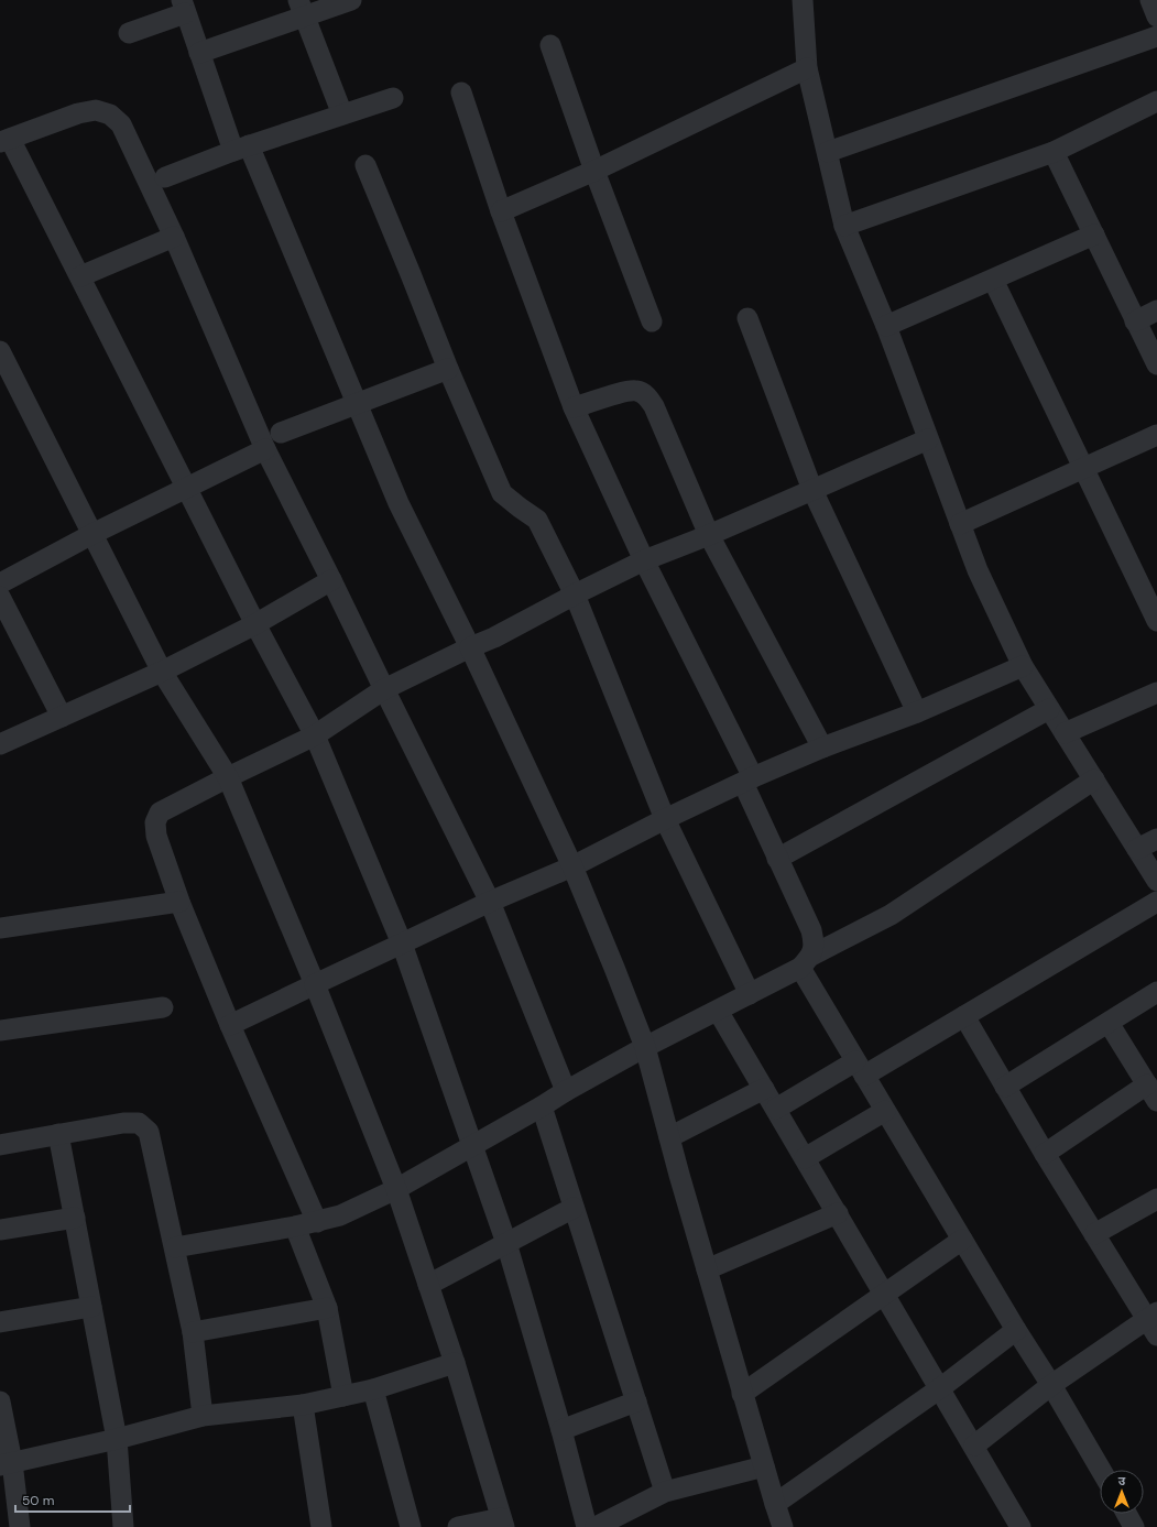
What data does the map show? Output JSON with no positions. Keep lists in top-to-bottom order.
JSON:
{
  "scale_bar": "50 m",
  "north": "top"
}
